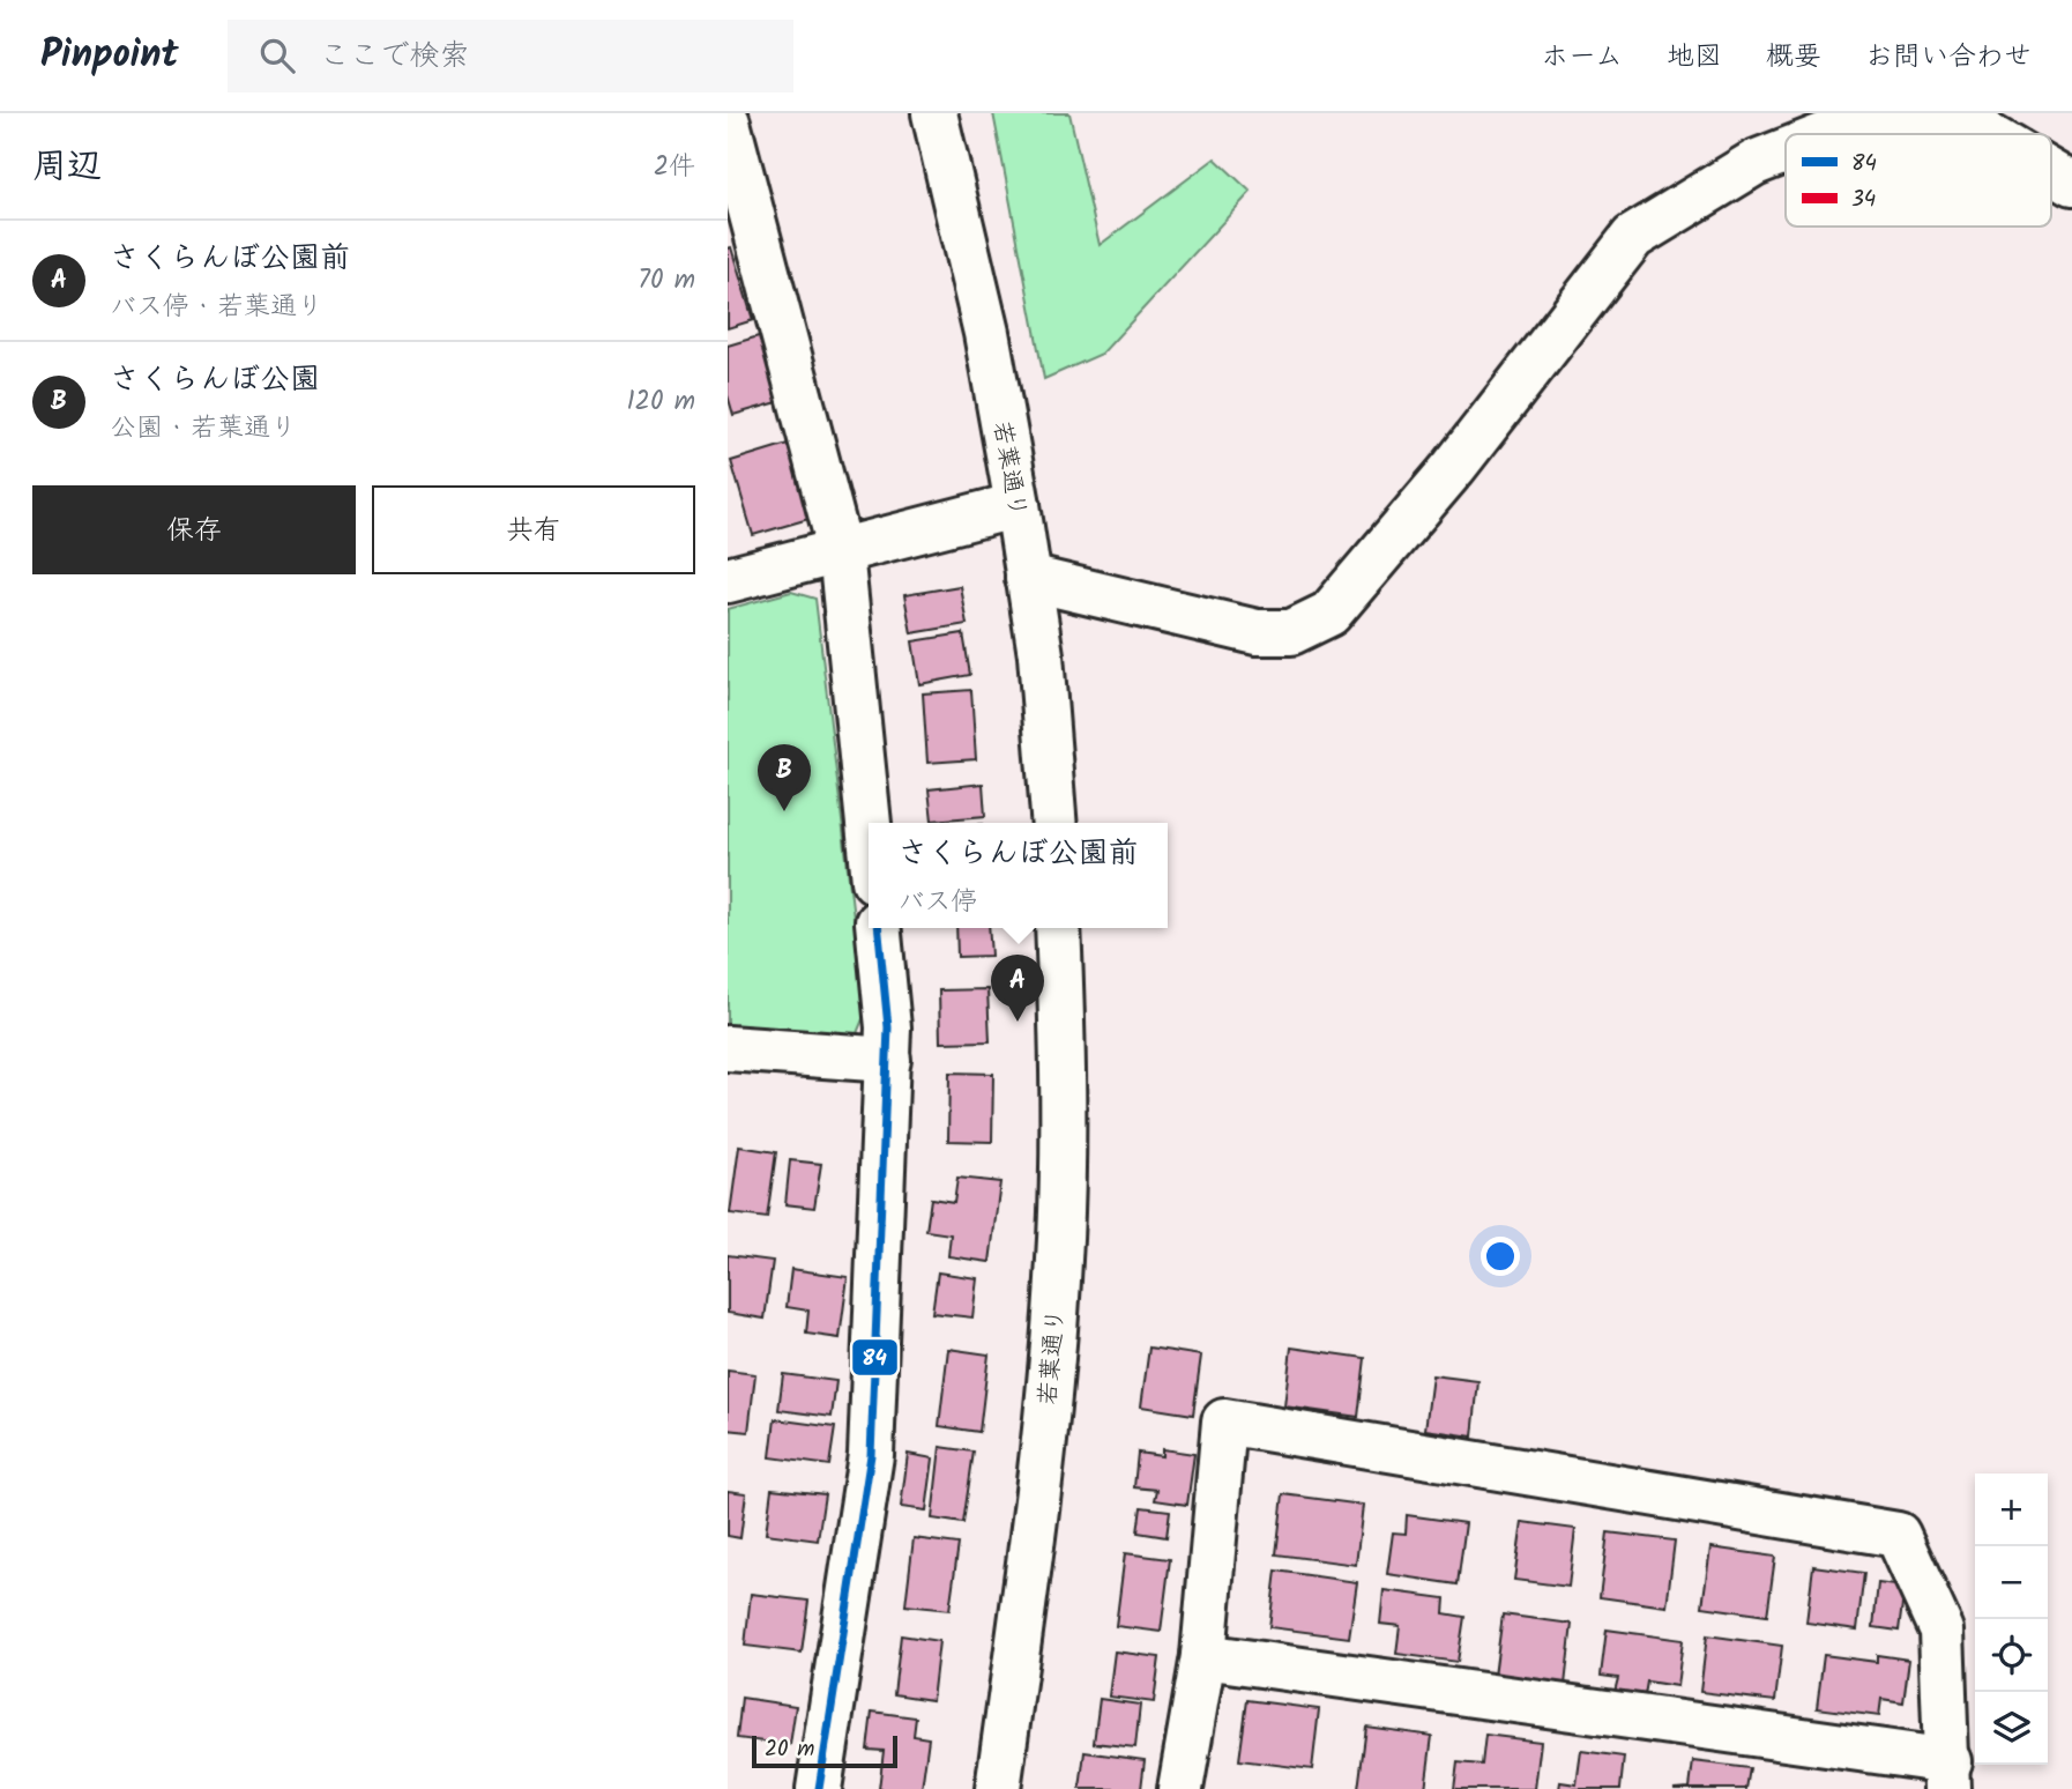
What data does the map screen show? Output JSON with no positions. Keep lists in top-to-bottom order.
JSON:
{
  "streets": {
    "street": ["若葉通り"]
  },
  "lines": ["transit line 84"],
  "legend": ["84", "34"],
  "scale_bar": "20 m",
  "page": {
    "header": "Pinpoint",
    "search": "ここで検索",
    "nav": [
      "ホーム",
      "地図",
      "概要",
      "お問い合わせ"
    ],
    "heading": ["周辺", "2件"],
    "list": [
      {
        "mark": "A",
        "name": "さくらんぼ公園前",
        "note": "バス停 · 若葉通り",
        "value": "70 m"
      },
      {
        "mark": "B",
        "name": "さくらんぼ公園",
        "note": "公園 · 若葉通り",
        "value": "120 m"
      }
    ],
    "buttons": ["保存", "共有"],
    "pins": ["B", "A"],
    "popup": ["さくらんぼ公園前", "バス停"],
    "map_buttons": ["+", "−"],
    "scale": "20 m"
  }
}
